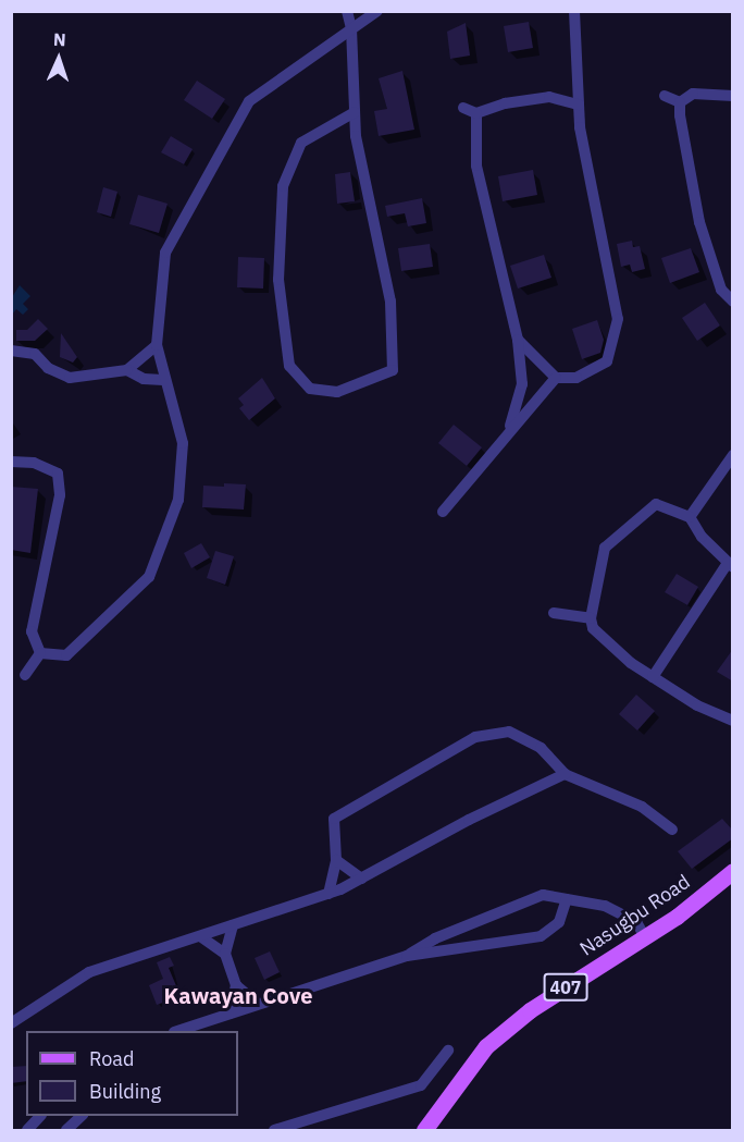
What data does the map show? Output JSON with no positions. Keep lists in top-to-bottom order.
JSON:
{
  "streets": {
    "main road": ["Nasugbu Road", "407"]
  },
  "districts": ["Kawayan Cove"],
  "legend": ["Road", "Building"],
  "north": "top"
}
